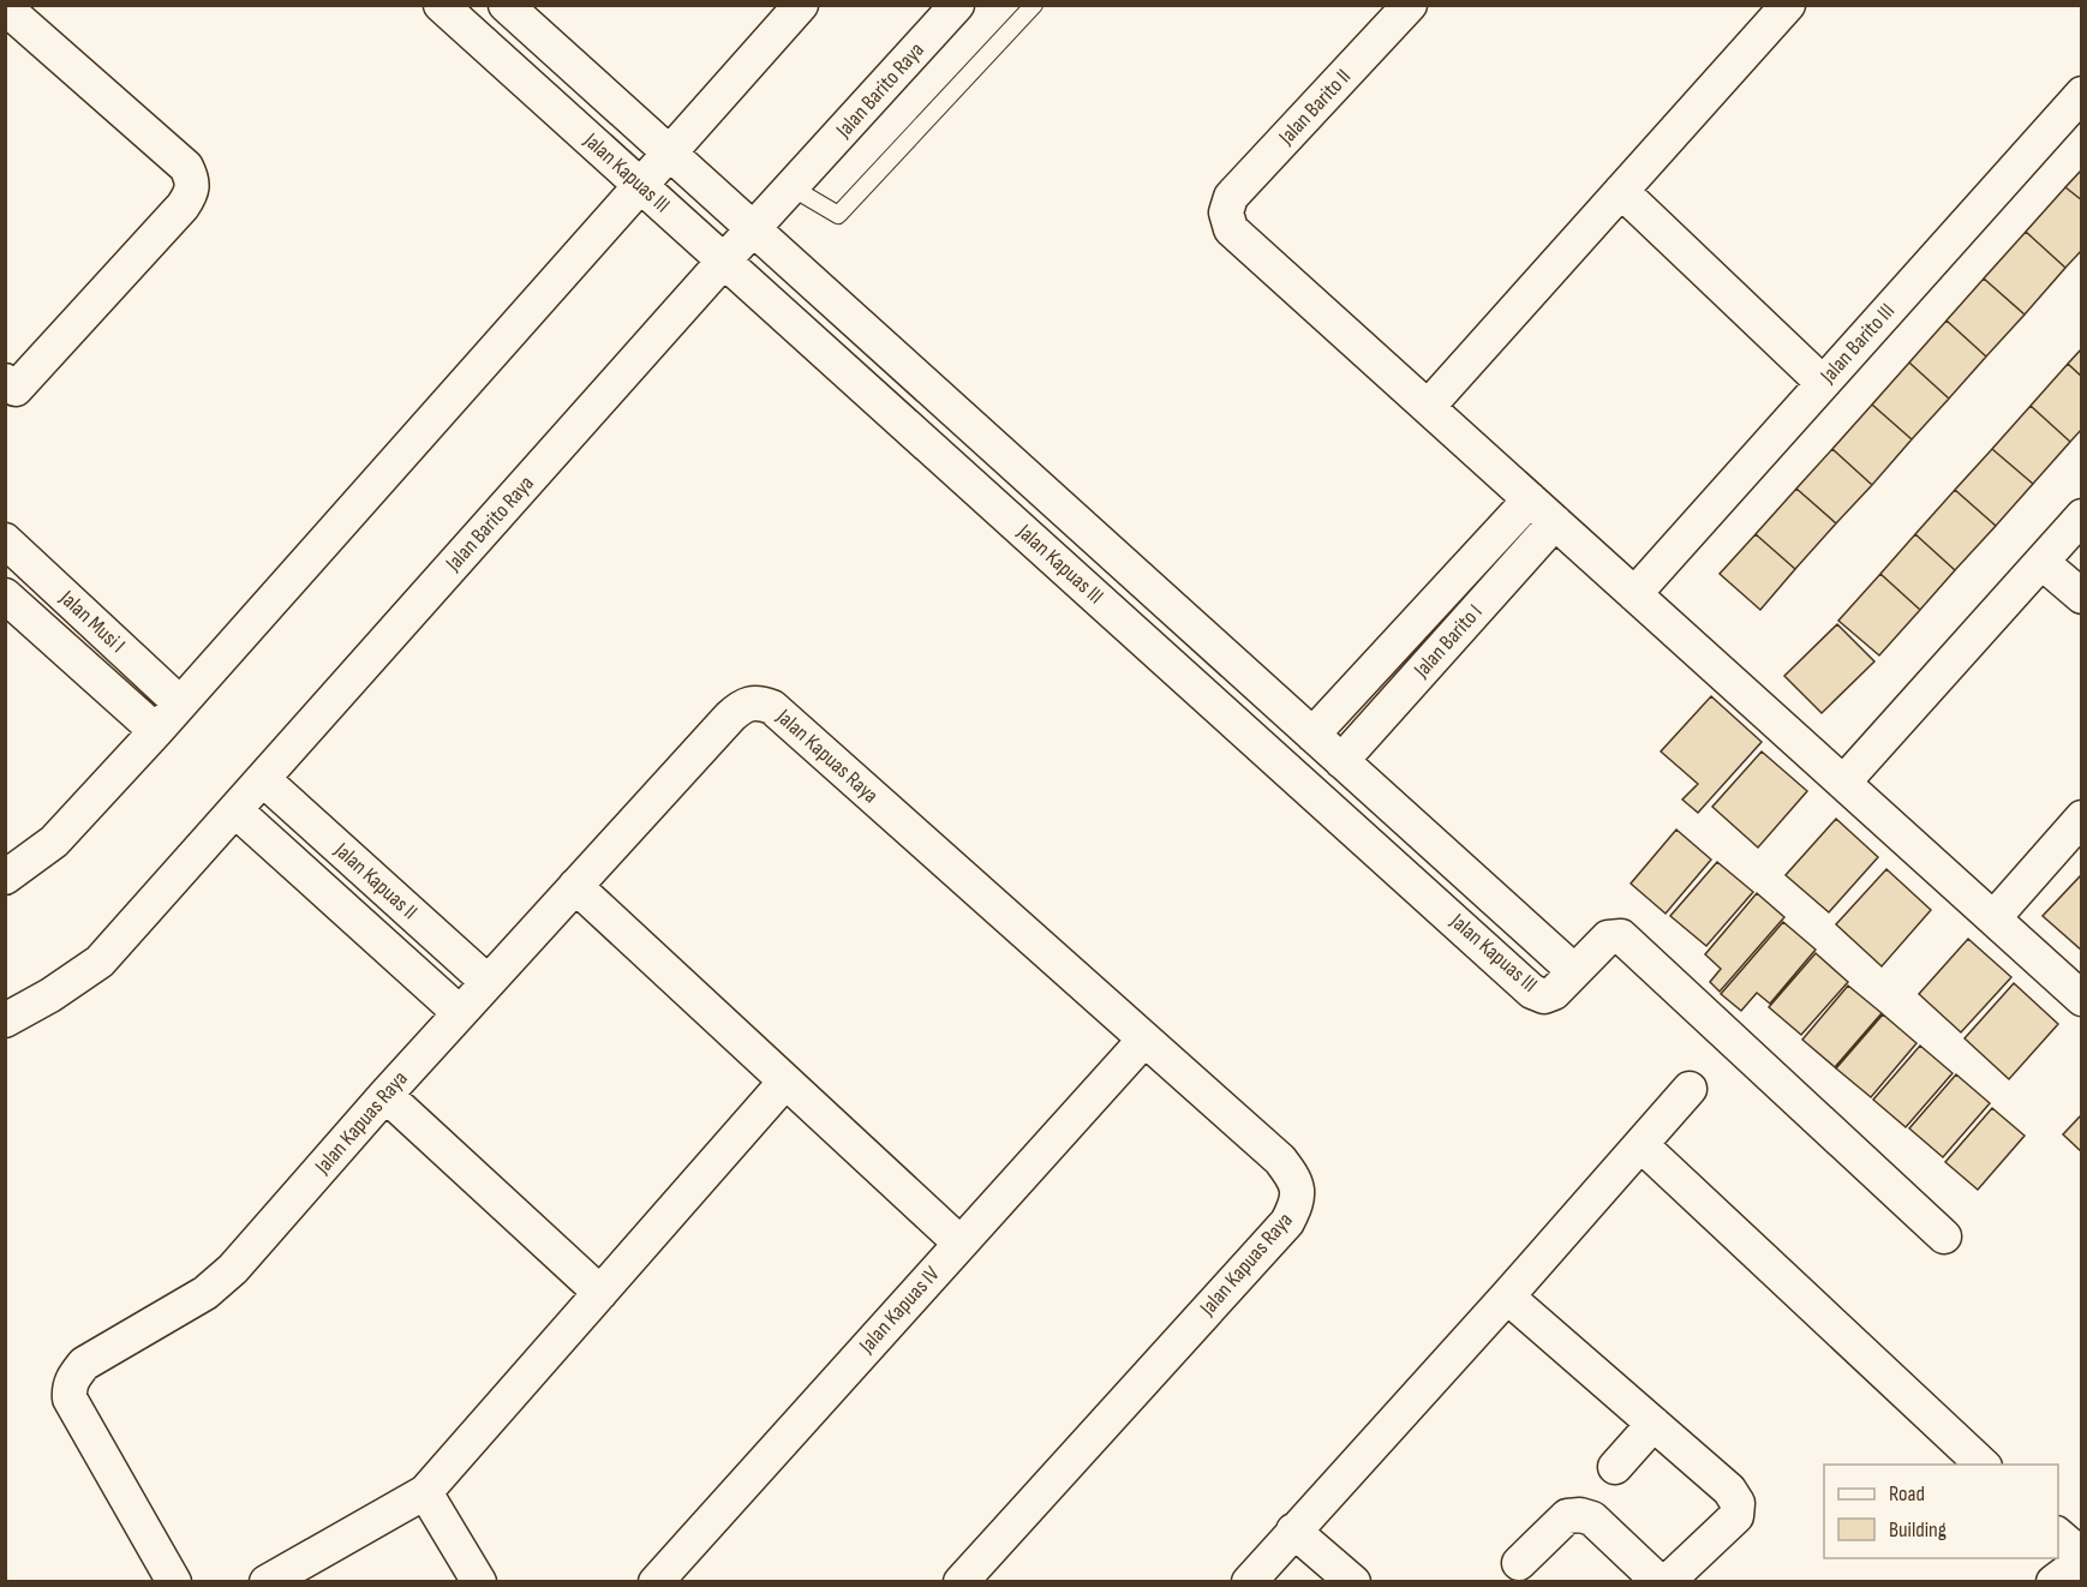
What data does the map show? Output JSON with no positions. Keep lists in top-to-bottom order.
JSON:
{
  "streets": {
    "street": [
      "Jalan Barito Raya",
      "Jalan Barito II",
      "Jalan Kapuas III",
      "Jalan Barito III",
      "Jalan Musi I",
      "Jalan Barito I",
      "Jalan Kapuas Raya",
      "Jalan Kapuas II",
      "Jalan Kapuas IV"
    ]
  },
  "crossings": [
    ["Jalan Barito Raya", "Jalan Kapuas III"],
    ["Jalan Barito Raya", "Jalan Kapuas II"],
    ["Jalan Kapuas III", "Jalan Barito I"],
    ["Jalan Kapuas Raya", "Jalan Kapuas II"],
    ["Jalan Kapuas Raya", "Jalan Kapuas IV"]
  ],
  "legend": ["Road", "Building"]
}
